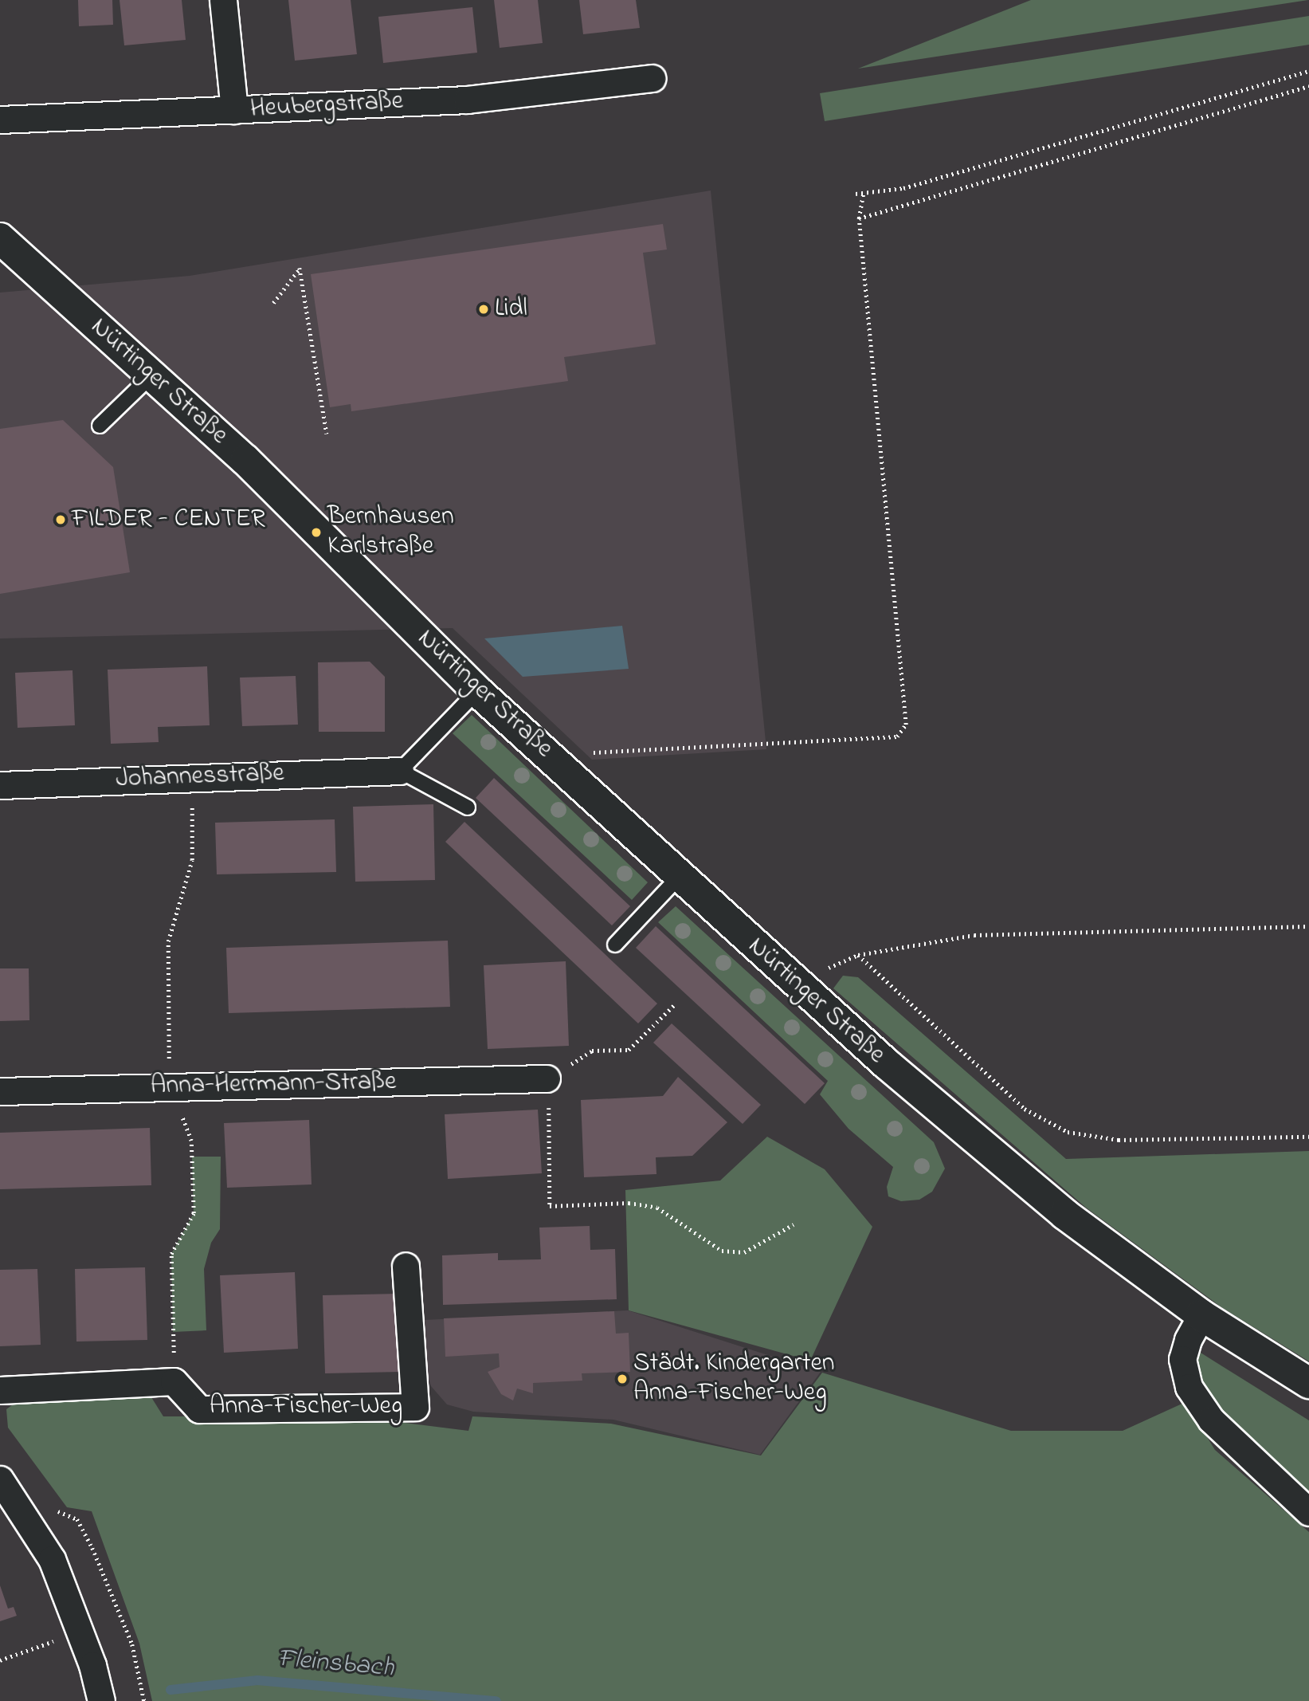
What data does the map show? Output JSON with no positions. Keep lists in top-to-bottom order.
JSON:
{
  "streets": {
    "main road": ["Nürtinger Straße"],
    "street": [
      "Heubergstraße",
      "Johannesstraße",
      "Anna-Herrmann-Straße",
      "Anna-Fischer-Weg"
    ]
  },
  "water": ["Fleinsbach"],
  "places": [
    "Lidl",
    "FILDER - CENTER",
    "Bernhausen Karlstraße",
    "Städt. Kindergarten Anna-Fischer-Weg"
  ]
}
